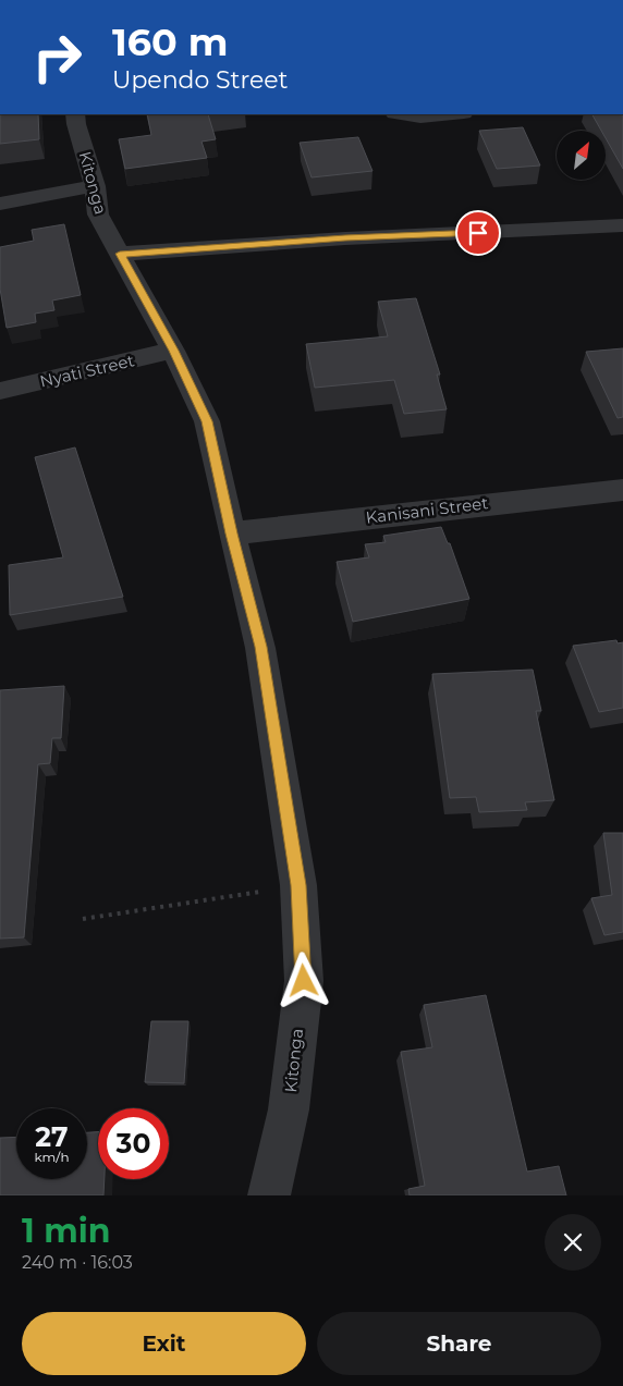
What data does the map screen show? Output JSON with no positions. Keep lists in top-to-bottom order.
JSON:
{
  "streets": {
    "street": ["Kitonga", "Nyati Street", "Kanisani Street"]
  },
  "crossings": [
    ["Kitonga", "Nyati Street"],
    ["Kitonga", "Kanisani Street"]
  ],
  "north": "top right",
  "page": {
    "turn": ["160 m", "Upendo Street"],
    "speed": "27 km/h",
    "limit": "30",
    "heading": ["1 min", "240 m · 16:03"],
    "buttons": ["Exit", "Share"]
  }
}
